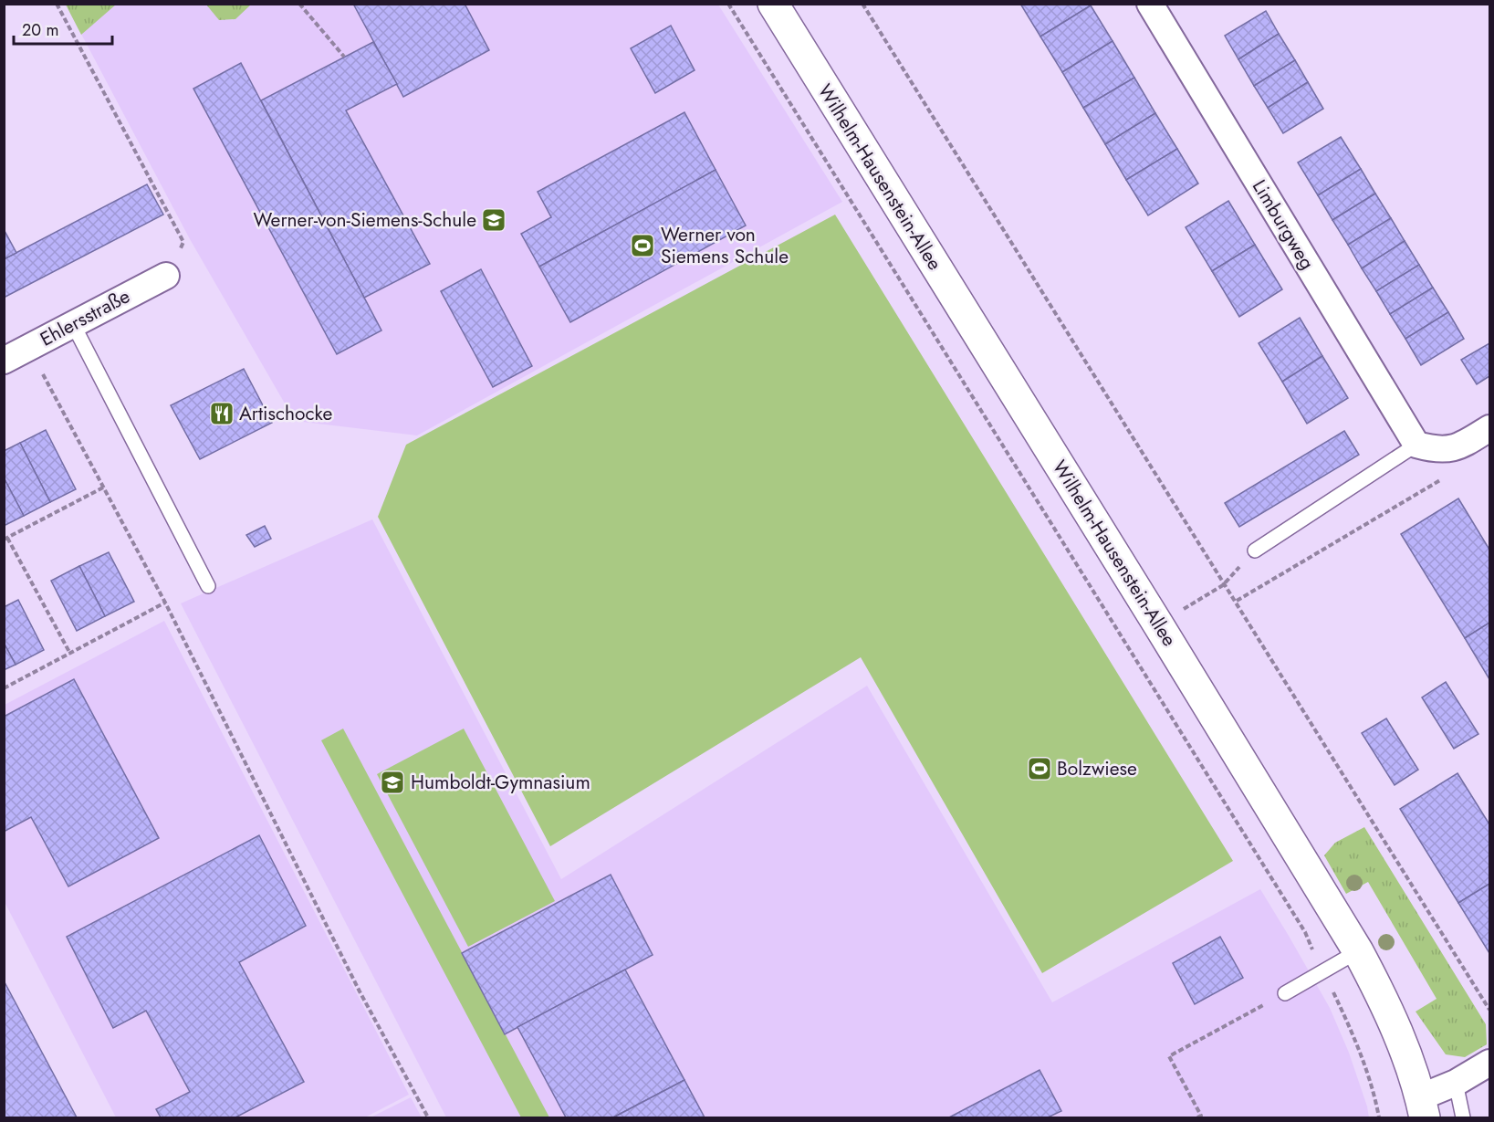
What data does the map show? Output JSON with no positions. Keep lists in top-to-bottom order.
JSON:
{
  "streets": {
    "street": ["Wilhelm-Hausenstein-Allee", "Limburgweg", "Ehlersstraße"]
  },
  "places": {
    "school or university": ["Werner-von-Siemens-Schule", "Humboldt-Gymnasium"],
    "sports": ["Werner von Siemens Schule", "Bolzwiese"],
    "restaurant": ["Artischocke"]
  },
  "scale_bar": "20 m"
}
